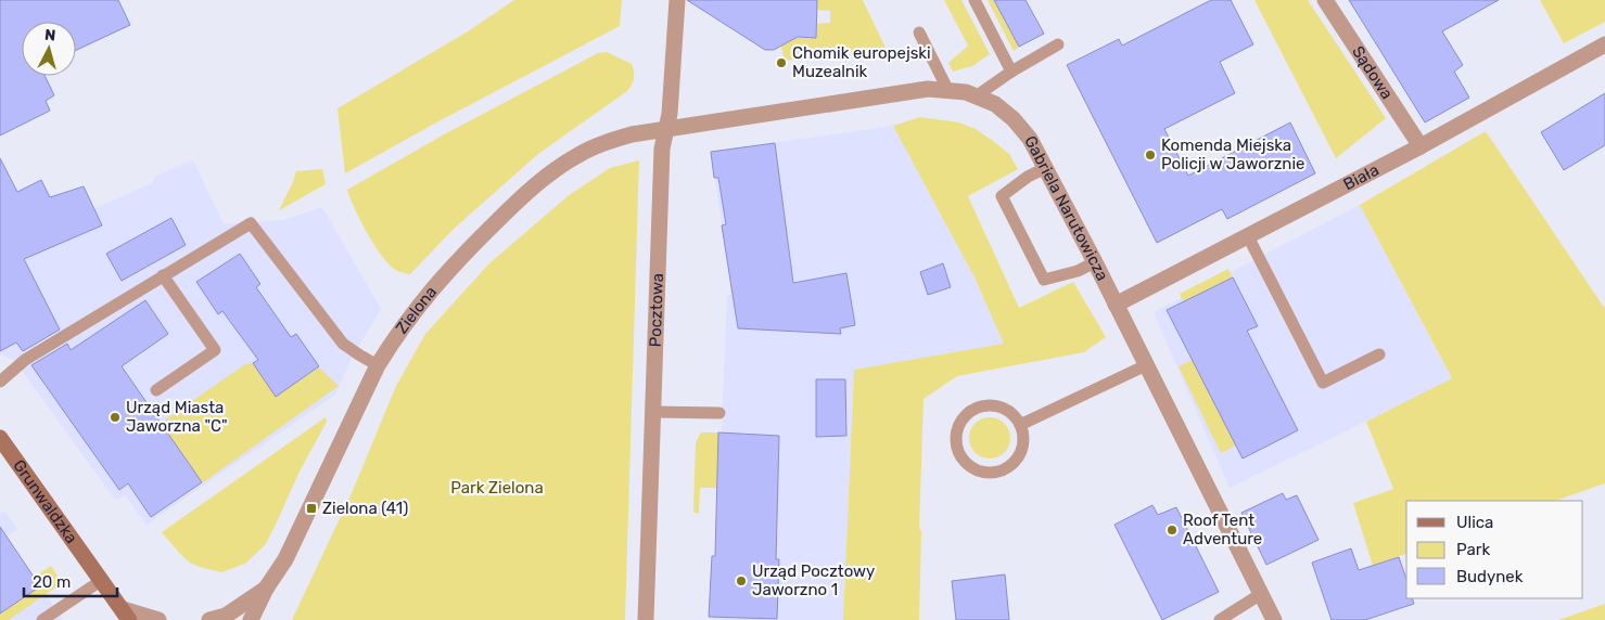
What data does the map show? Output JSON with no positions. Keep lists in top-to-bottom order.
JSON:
{
  "streets": {
    "street": [
      "Sądowa",
      "Biała",
      "Gabriela Narutowicza",
      "Zielona",
      "Pocztowa",
      "Grunwaldzka"
    ]
  },
  "crossings": [
    ["Sądowa", "Biała"],
    ["Biała", "Gabriela Narutowicza"],
    ["Gabriela Narutowicza", "Zielona"],
    ["Gabriela Narutowicza", "Pocztowa"],
    ["Zielona", "Pocztowa"]
  ],
  "parks": ["Park Zielona"],
  "places": {
    "other": [
      "Chomik europejski Muzealnik",
      "Komenda Miejska Policji w Jaworznie",
      "Urząd Miasta Jaworzna \"C\"",
      "Roof Tent Adventure",
      "Urząd Pocztowy Jaworzno 1"
    ],
    "transit": ["Zielona (41)"]
  },
  "legend": ["Ulica", "Park", "Budynek"],
  "scale_bar": "20 m",
  "north": "top"
}
